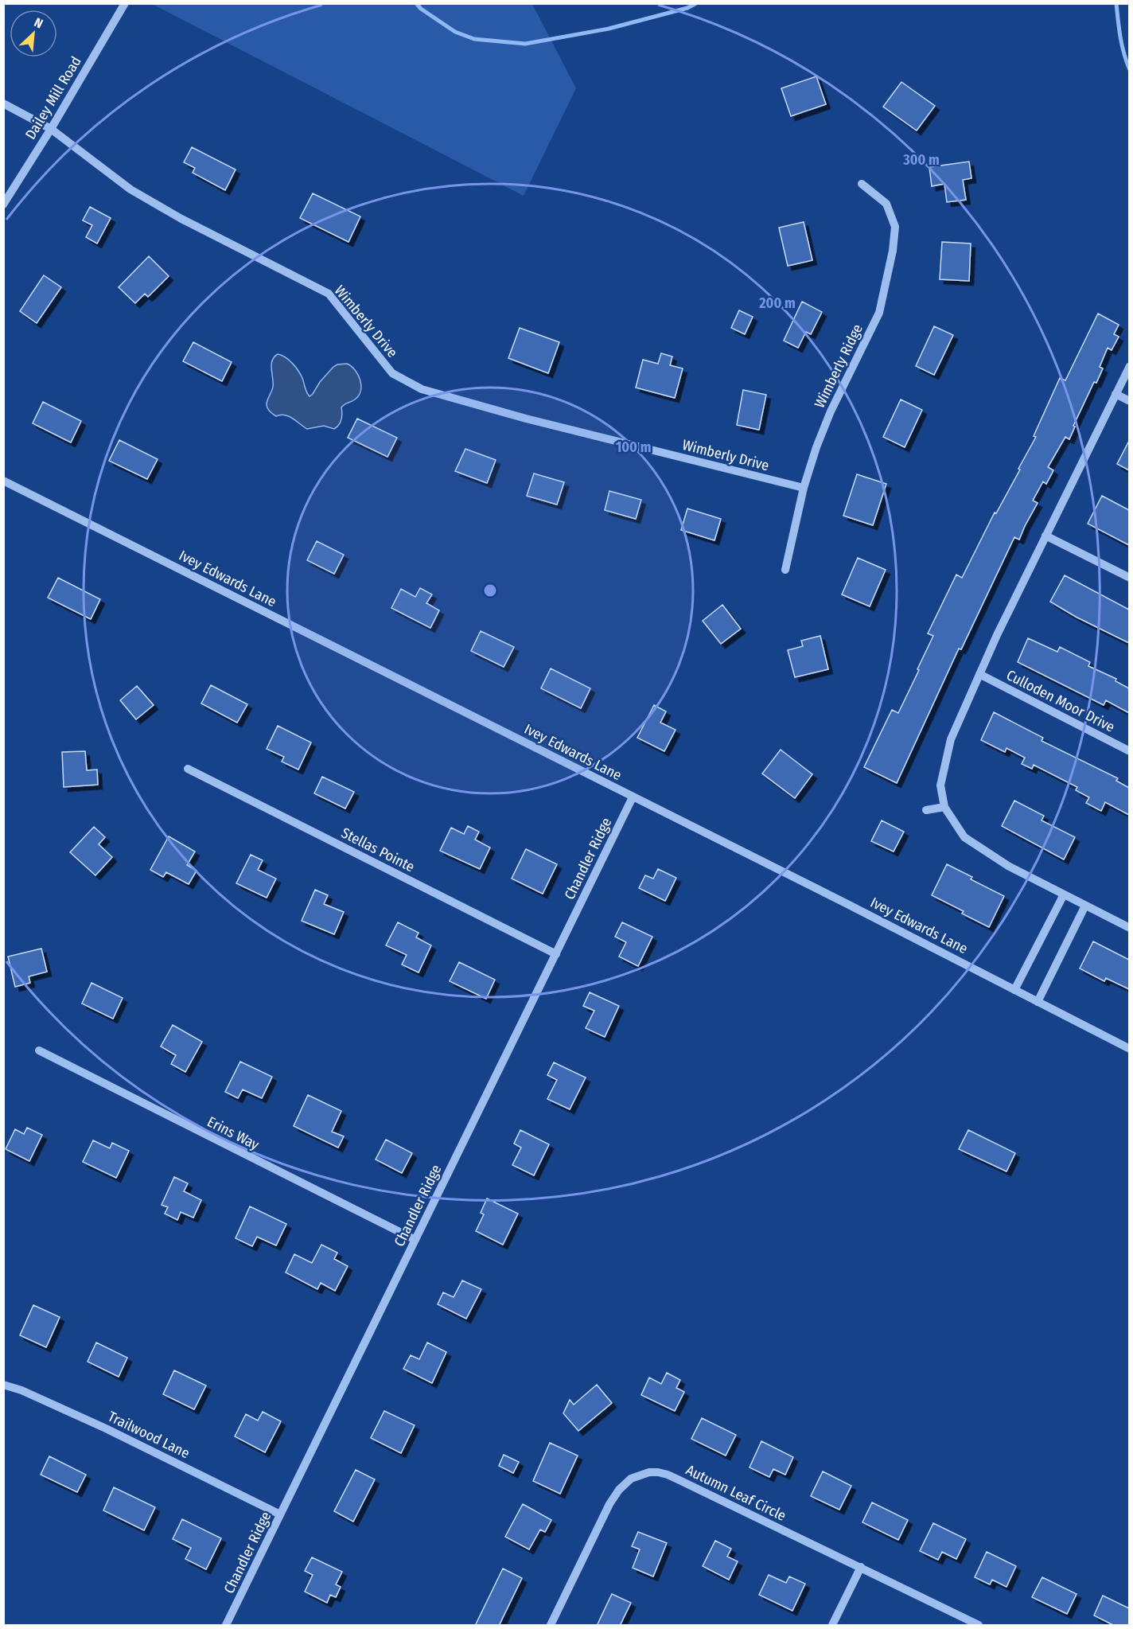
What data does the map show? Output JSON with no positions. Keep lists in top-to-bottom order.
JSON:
{
  "streets": {
    "street": [
      "Dailey Mill Road",
      "Wimberly Drive",
      "Wimberly Ridge",
      "Ivey Edwards Lane",
      "Culloden Moor Drive",
      "Stellas Pointe",
      "Chandler Ridge",
      "Erins Way",
      "Trailwood Lane",
      "Autumn Leaf Circle"
    ]
  },
  "crossings": [
    ["Dailey Mill Road", "Wimberly Drive"],
    ["Wimberly Drive", "Wimberly Ridge"],
    ["Ivey Edwards Lane", "Chandler Ridge"],
    ["Stellas Pointe", "Chandler Ridge"],
    ["Chandler Ridge", "Erins Way"],
    ["Chandler Ridge", "Trailwood Lane"]
  ],
  "north": "top right",
  "rings": ["300 m", "200 m", "100 m"]
}
